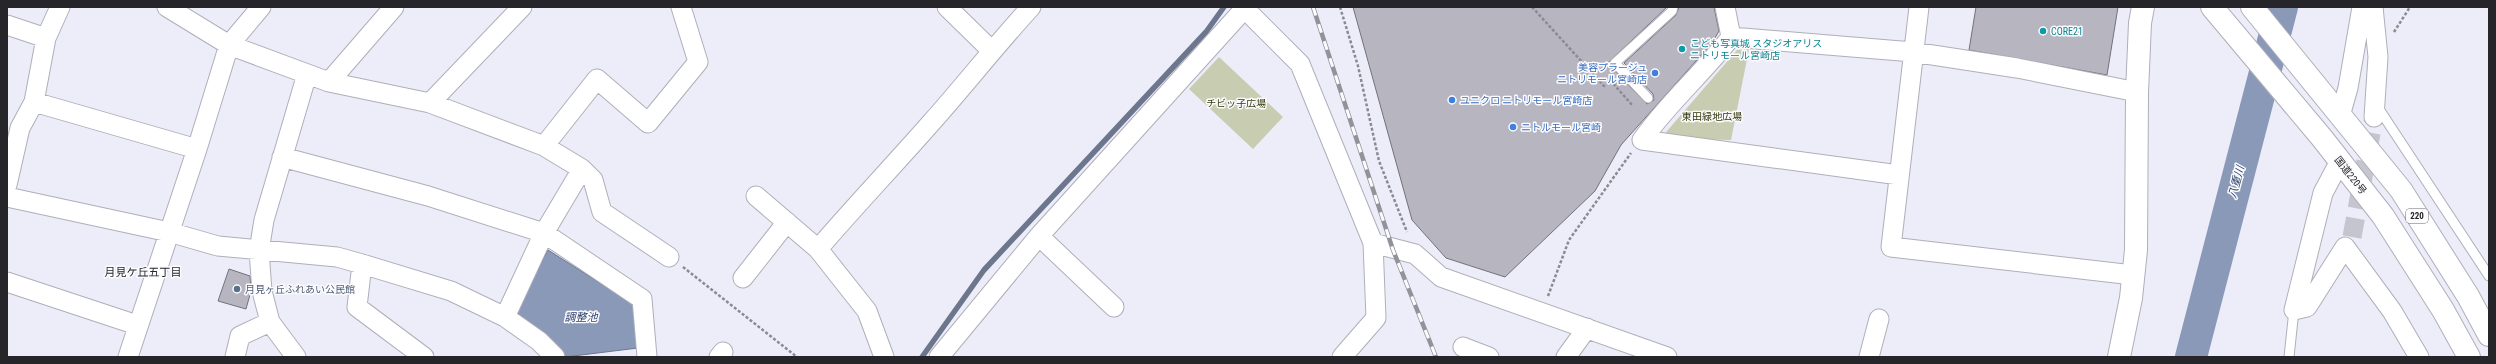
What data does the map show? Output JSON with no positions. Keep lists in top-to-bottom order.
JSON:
{
  "streets": {
    "main road": ["国道220号", "220"]
  },
  "districts": ["月見ケ丘五丁目"],
  "water": ["八重川", "調整池"],
  "parks": ["チビッ子広場", "東田緑地広場"],
  "places": [
    "CORE21",
    "こども写真城 スタジオアリス ニトリモール宮崎店",
    "美容プラージュ ニトリモール宮崎店",
    "ユニクロ ニトリモール宮崎店",
    "ニトルモール宮崎",
    "月見ヶ丘ふれあい公民館"
  ]
}
